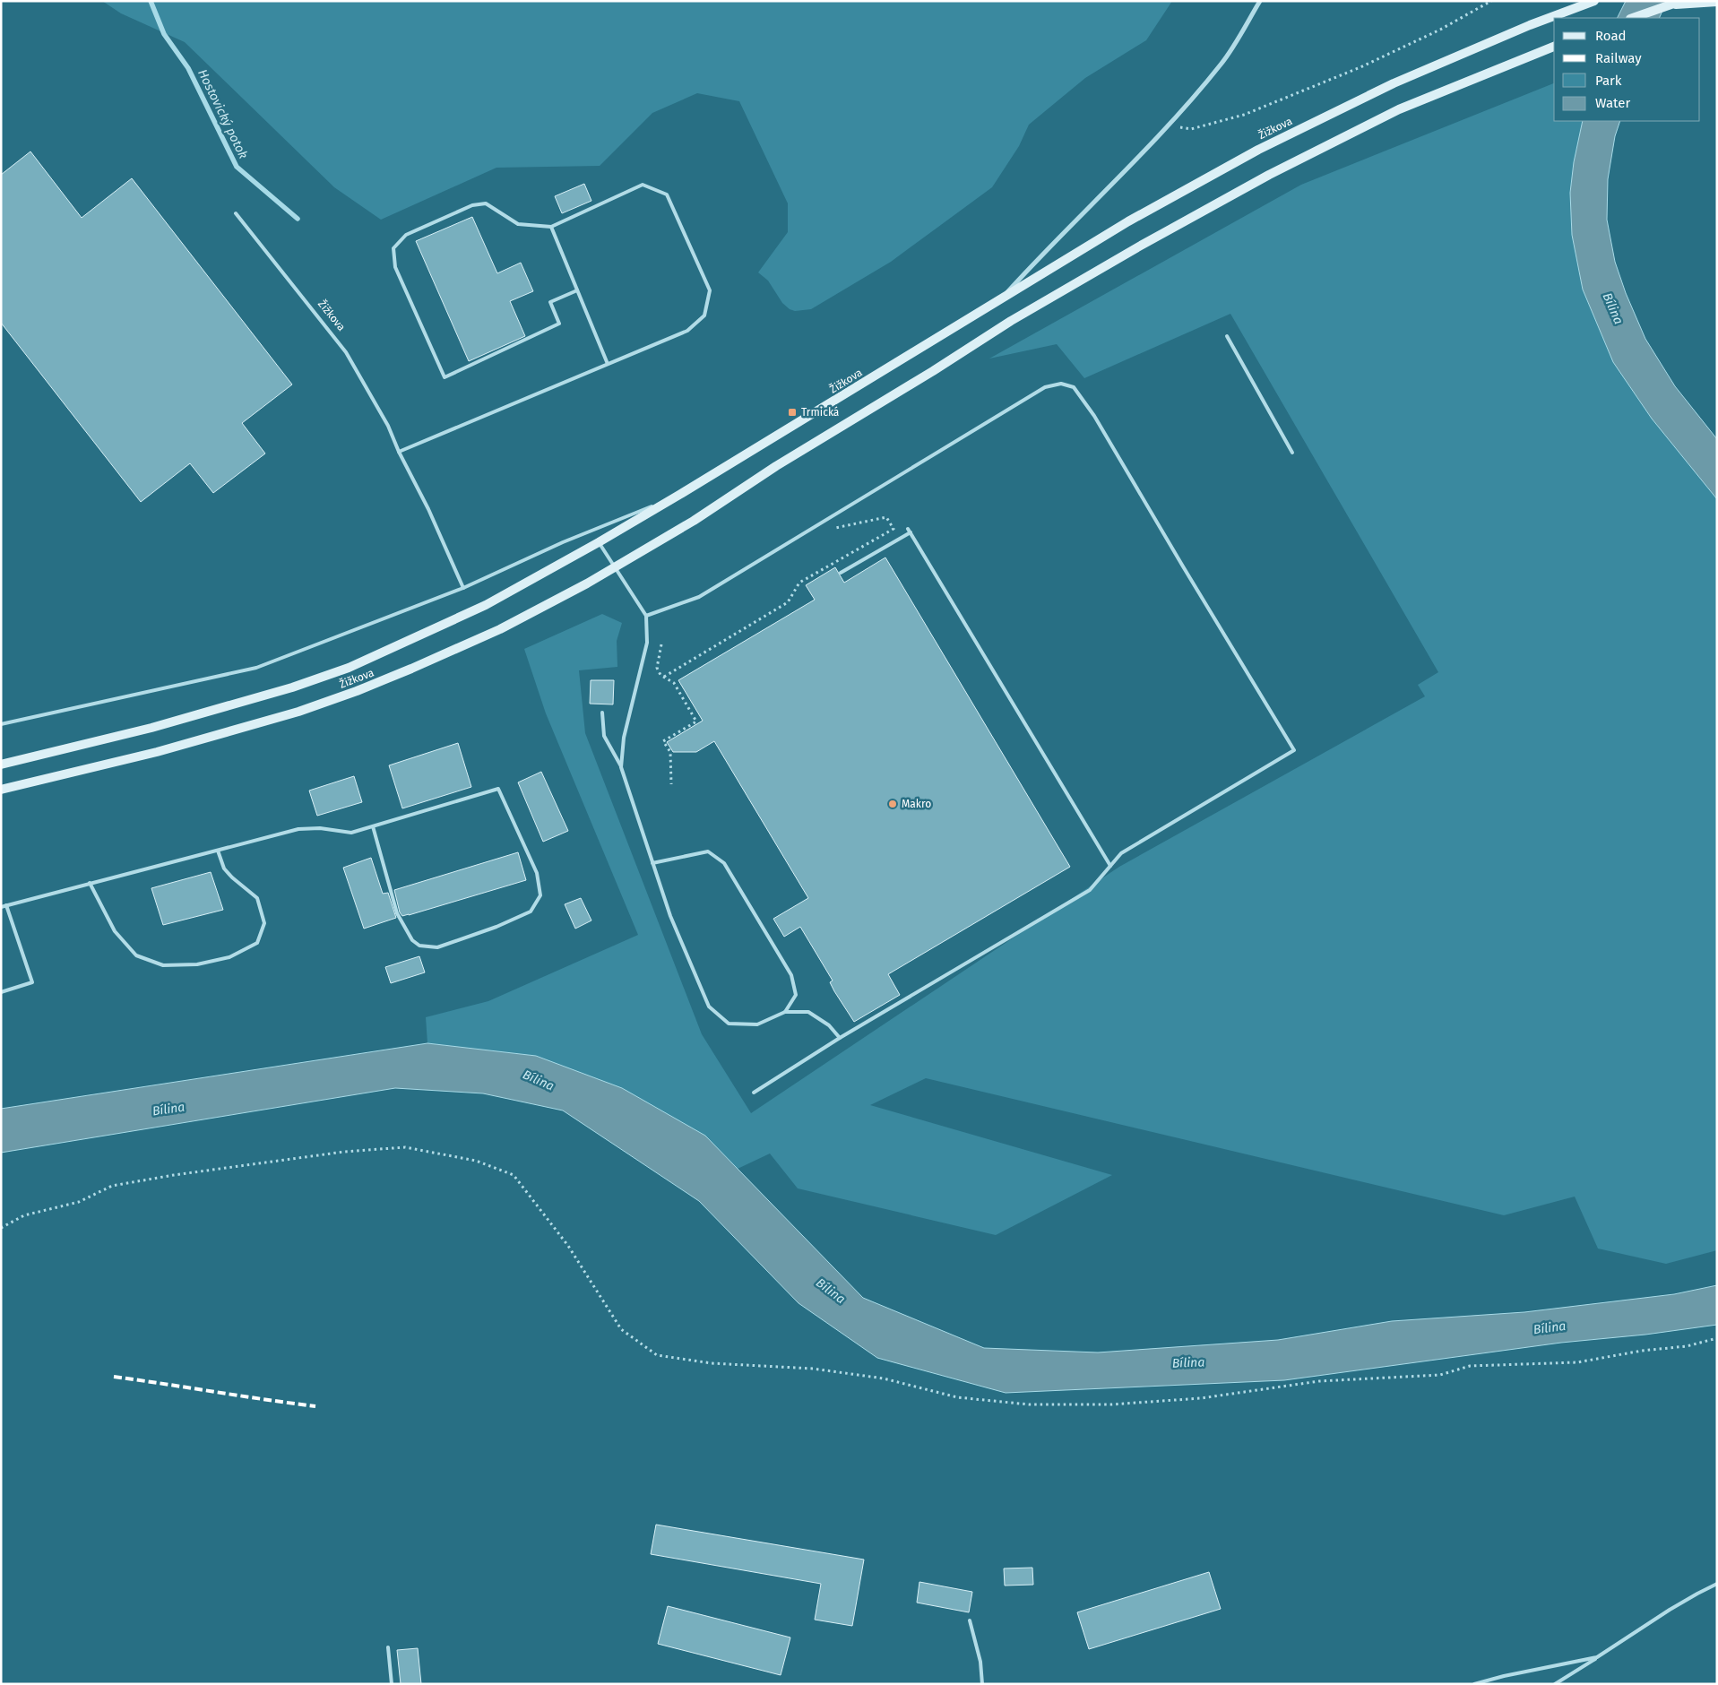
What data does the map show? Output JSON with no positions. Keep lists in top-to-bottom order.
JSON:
{
  "streets": {
    "main road": ["Žižkova"]
  },
  "water": ["Hostovický potok", "Bílina"],
  "places": {
    "transit": ["Trmická"],
    "other": ["Makro"]
  },
  "legend": [
    "Road",
    "Railway",
    "Park",
    "Water"
  ]
}
